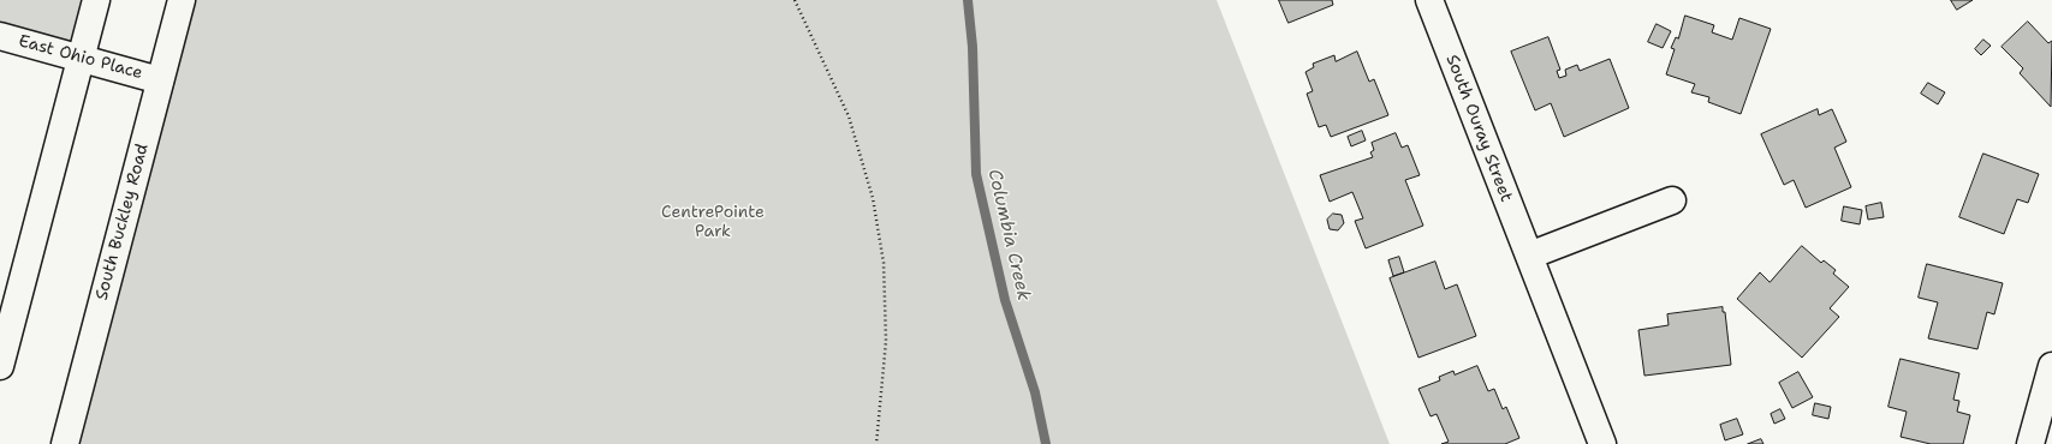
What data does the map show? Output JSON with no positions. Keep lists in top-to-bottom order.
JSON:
{
  "streets": {
    "street": ["East Ohio Place", "South Ouray Street", "South Buckley Road"]
  },
  "crossings": [
    ["East Ohio Place", "South Buckley Road"]
  ],
  "water": ["Columbia Creek"],
  "parks": ["CentrePointe Park"]
}
